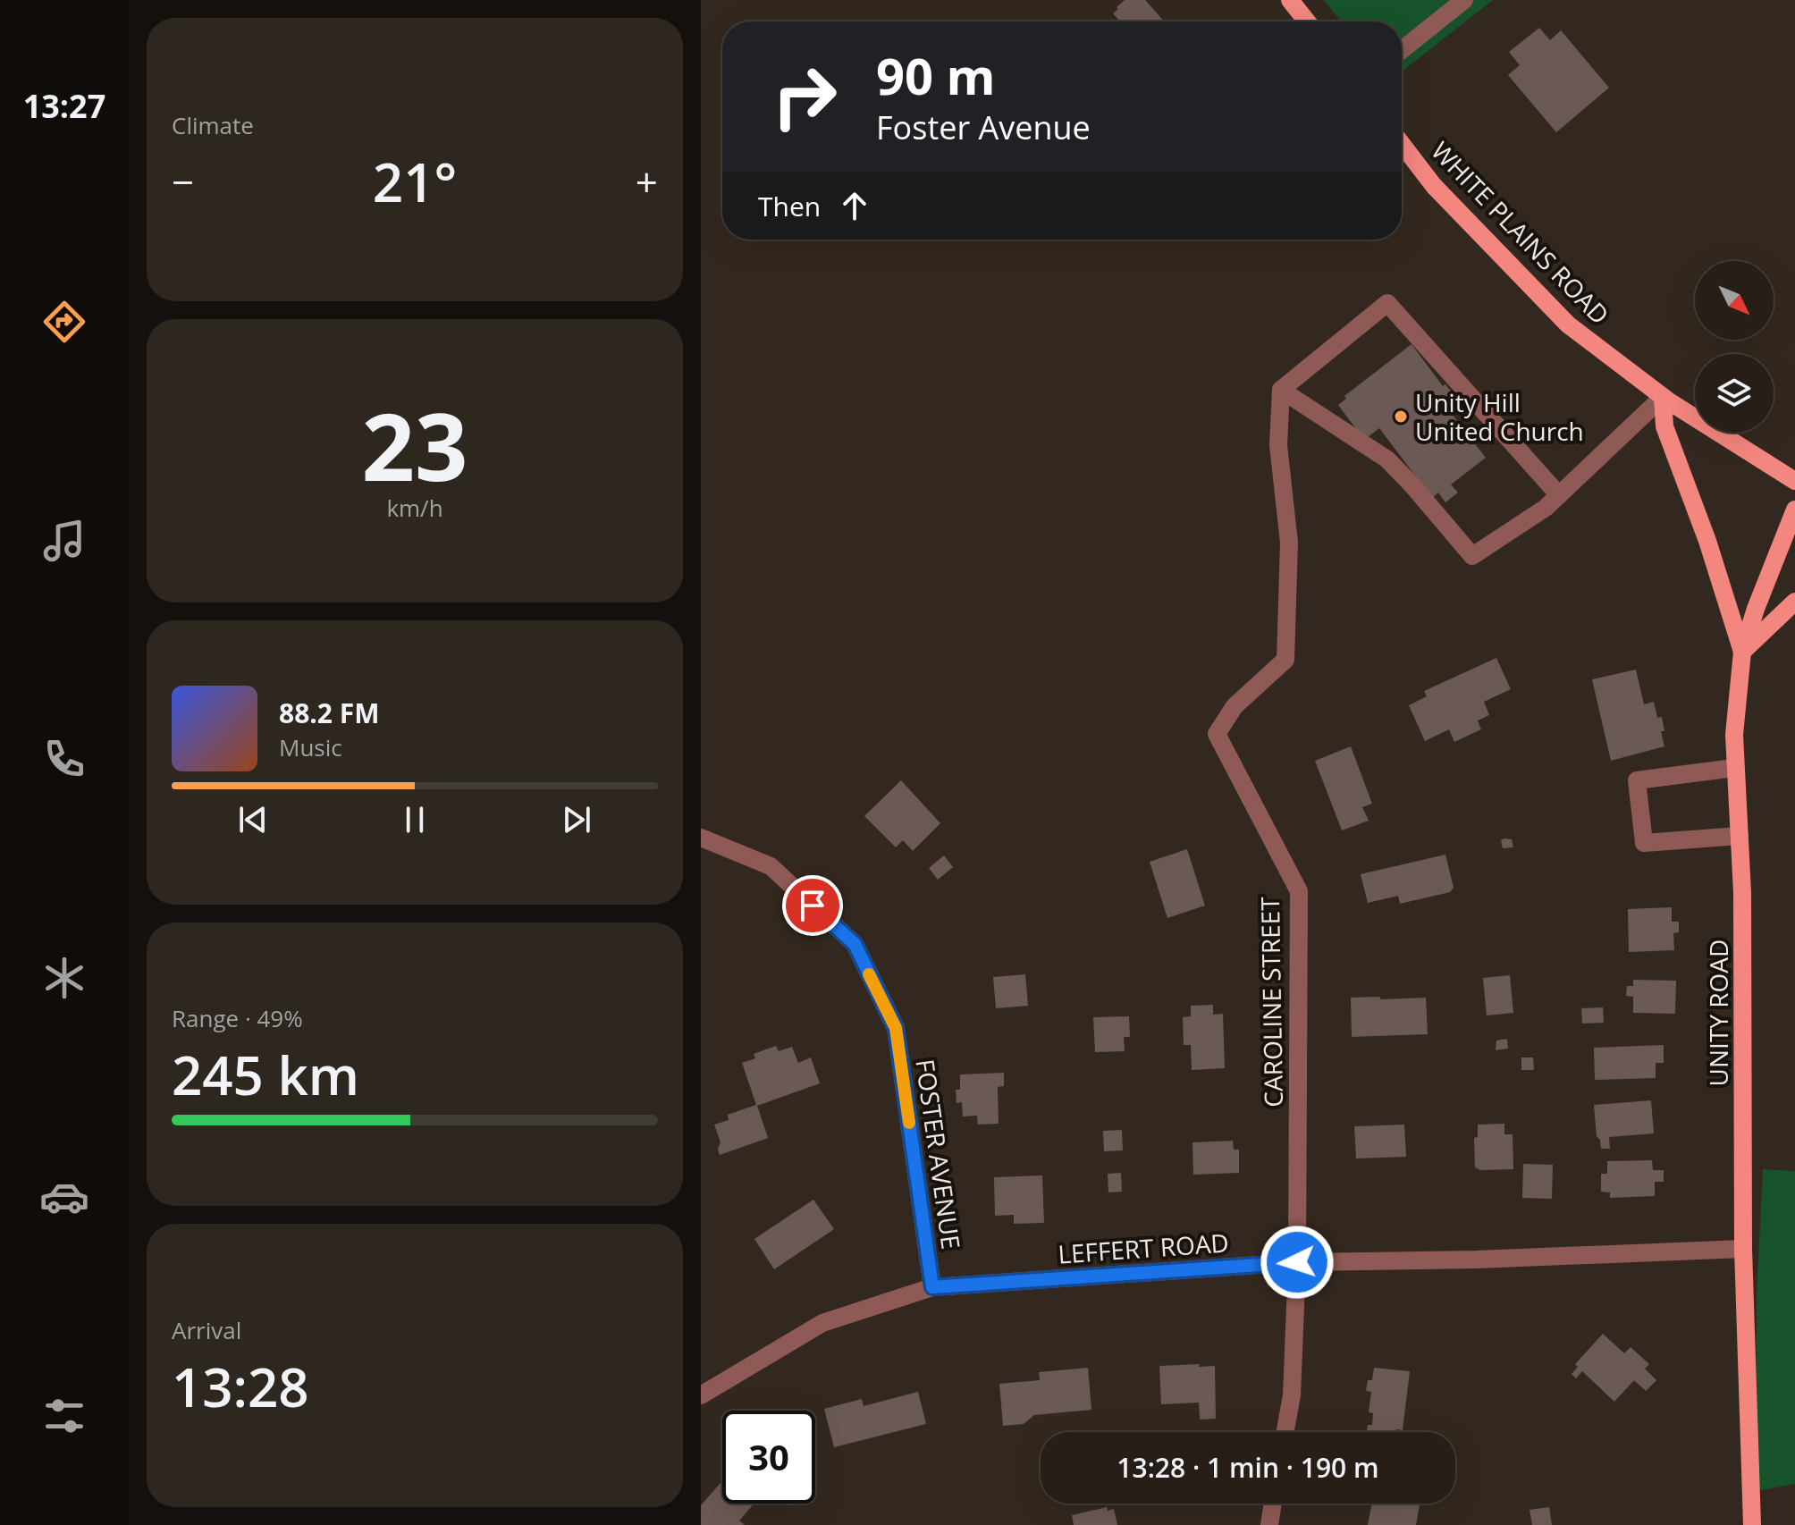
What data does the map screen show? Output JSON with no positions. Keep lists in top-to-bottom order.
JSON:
{
  "streets": {
    "main road": ["WHITE PLAINS ROAD", "UNITY ROAD"],
    "street": ["CAROLINE STREET", "FOSTER AVENUE", "LEFFERT ROAD"]
  },
  "crossings": [
    ["CAROLINE STREET", "LEFFERT ROAD"],
    ["UNITY ROAD", "LEFFERT ROAD"],
    ["FOSTER AVENUE", "LEFFERT ROAD"]
  ],
  "places": ["Unity Hill United Church"],
  "north": "bottom right",
  "page": {
    "tabs": "13:27",
    "tile": [
      "Climate",
      ["23", "km/h"],
      ["Range · 49%", "245 km"],
      ["Arrival", "13:28"]
    ],
    "turn": ["90 m", "Foster Avenue"],
    "heat": ["−", "21°", "+"],
    "then": "Then",
    "song": ["88.2 FM", "Music"],
    "limit": "30",
    "trip": "13:28 · 1 min · 190 m"
  }
}
